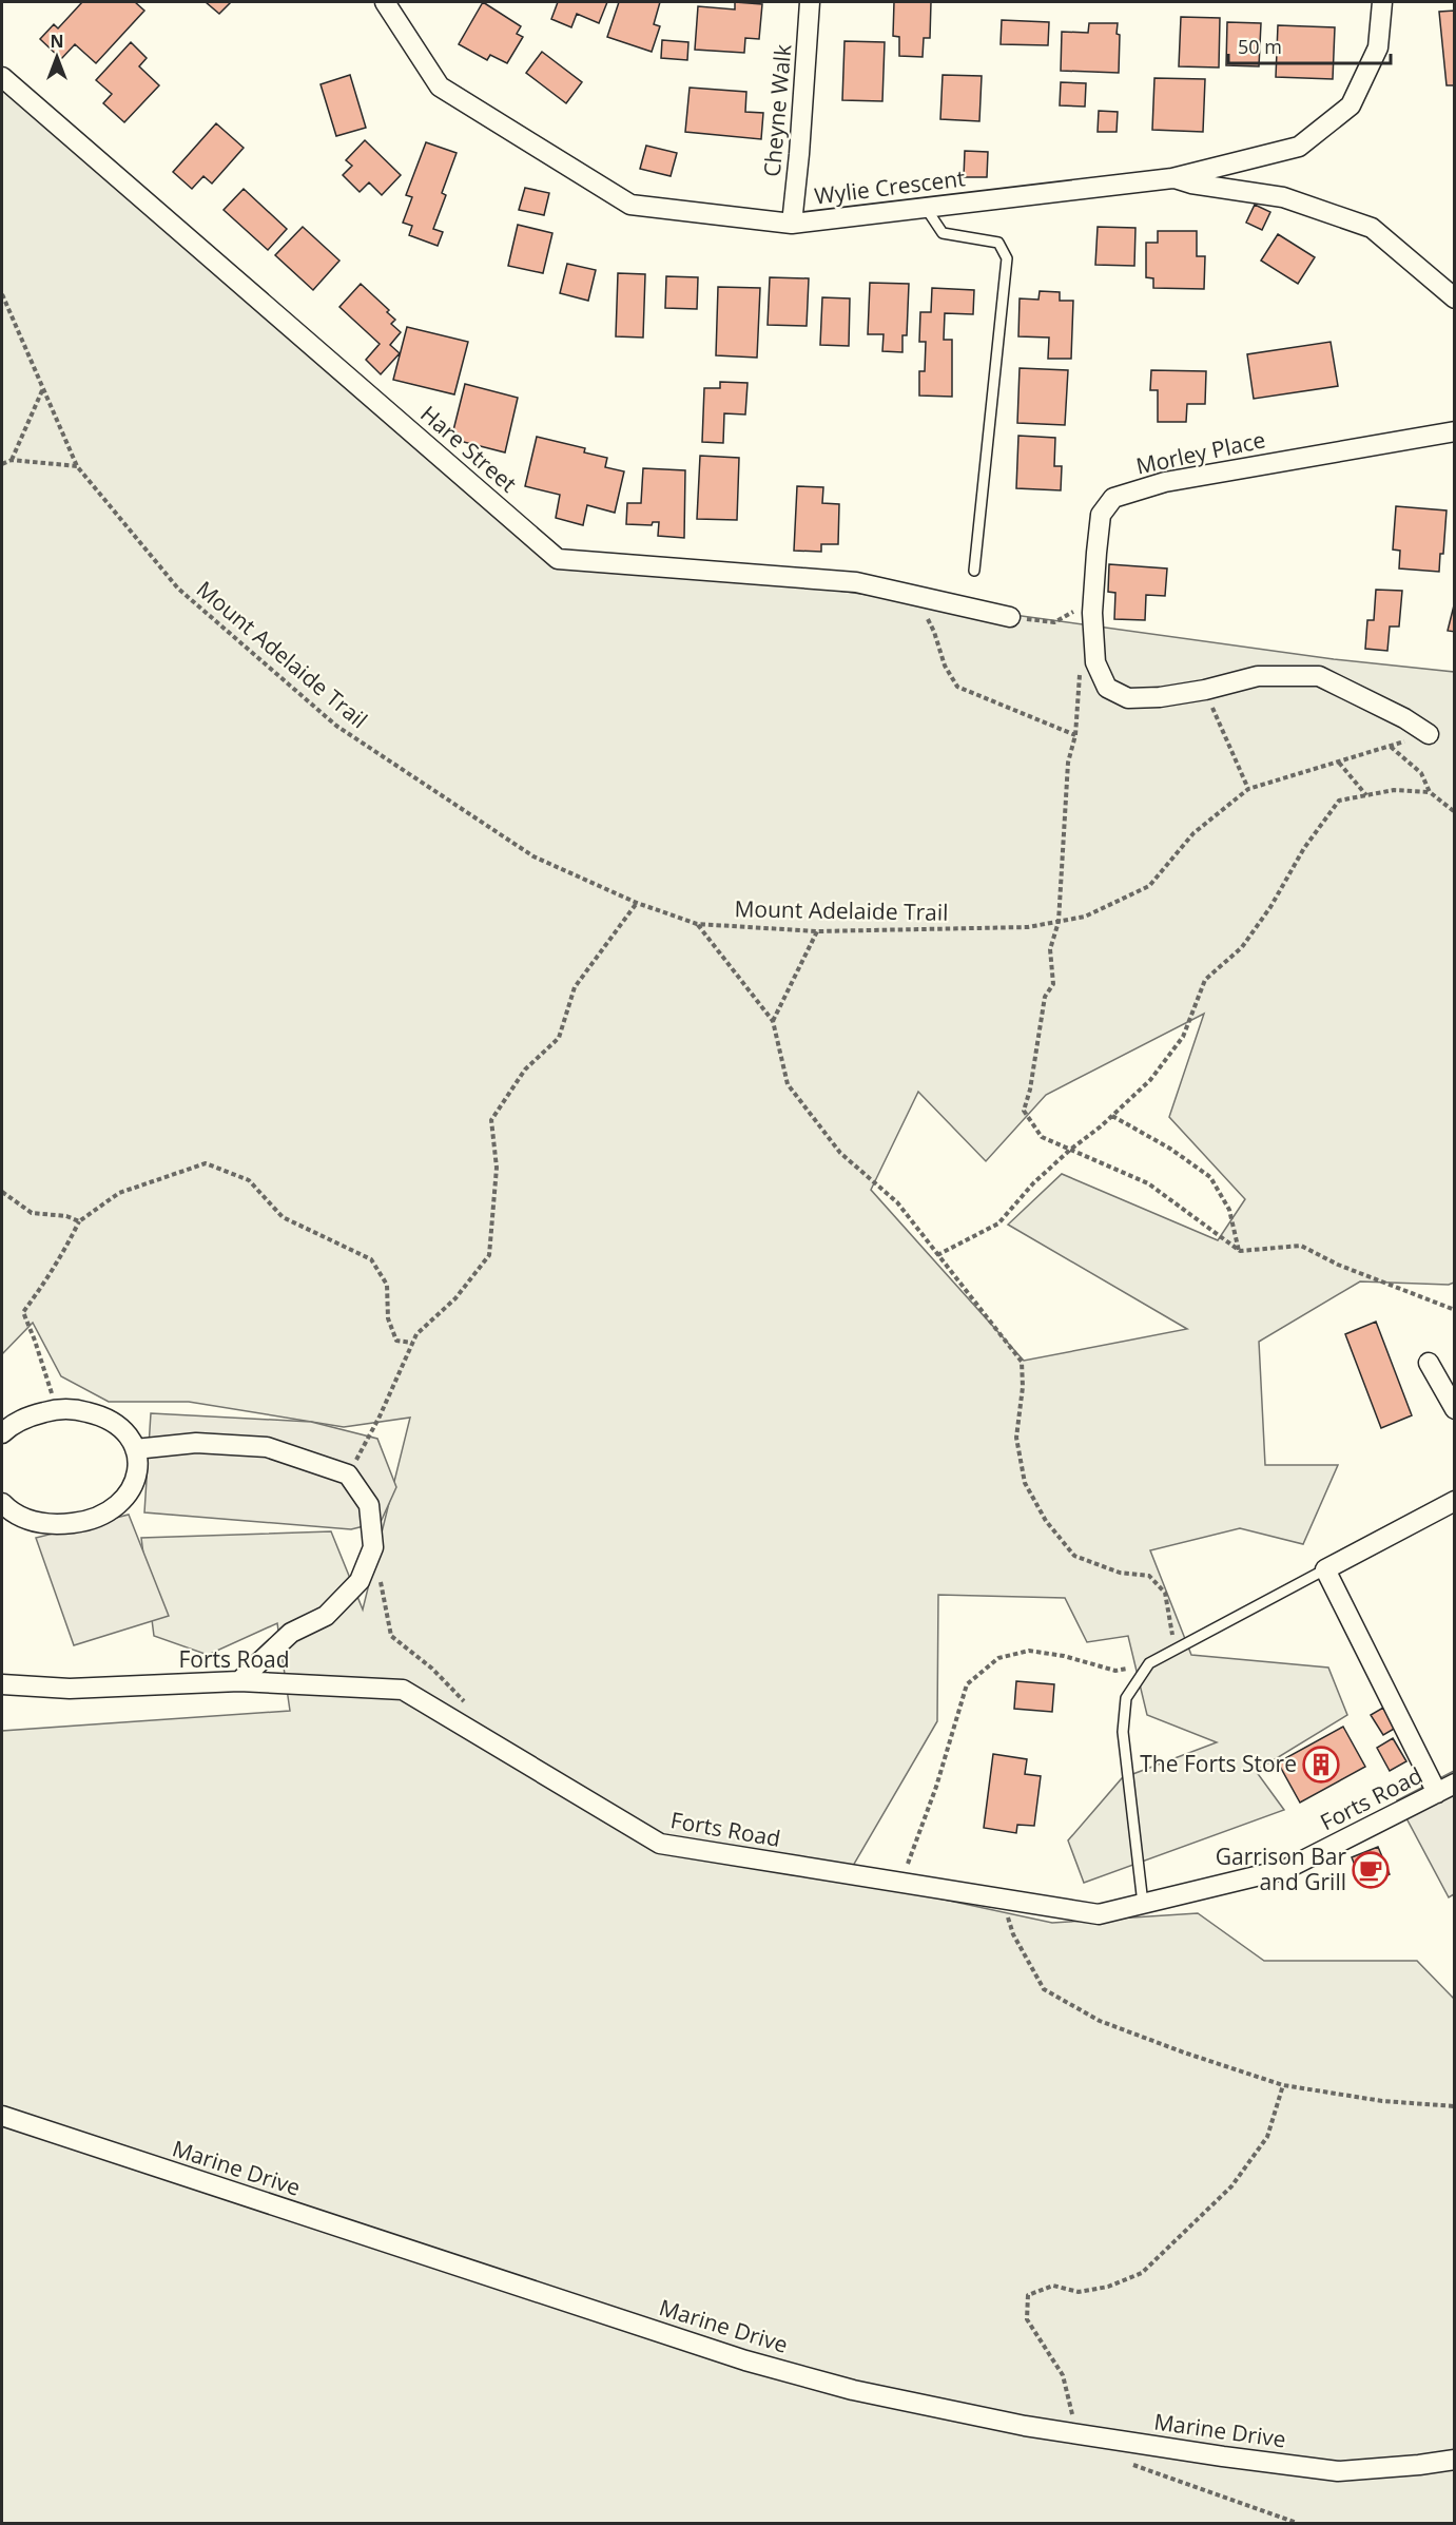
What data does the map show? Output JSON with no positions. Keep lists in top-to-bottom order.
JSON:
{
  "streets": {
    "street": [
      "Cheyne Walk",
      "Wylie Crescent",
      "Hare Street",
      "Morley Place",
      "Forts Road",
      "Marine Drive"
    ],
    "path": ["Mount Adelaide Trail"]
  },
  "crossings": [
    ["Cheyne Walk", "Wylie Crescent"]
  ],
  "places": {
    "building": ["The Forts Store"],
    "cafe": ["Garrison Bar and Grill"]
  },
  "scale_bar": "50 m",
  "north": "top"
}
